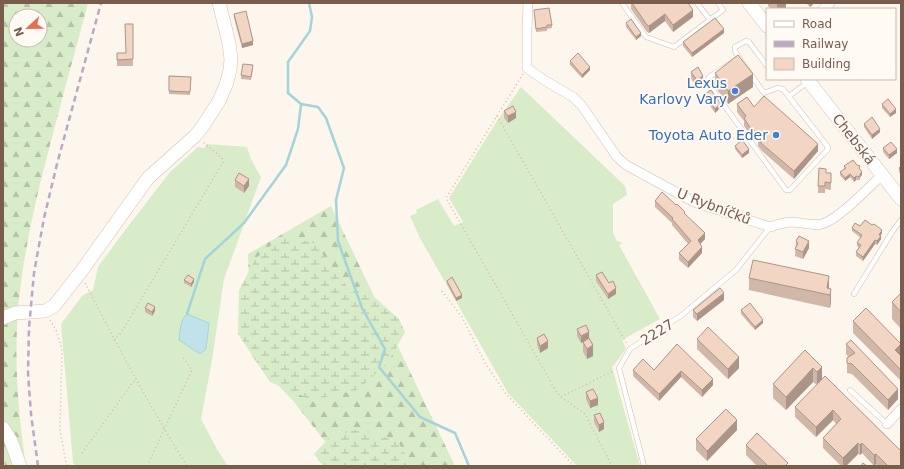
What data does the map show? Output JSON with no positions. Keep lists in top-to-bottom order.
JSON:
{
  "streets": {
    "street": ["Chebská", "U Rybníčků"],
    "lane": ["2227"]
  },
  "crossings": [
    ["U Rybníčků", "2227"]
  ],
  "places": ["Lexus Karlovy Vary", "Toyota Auto Eder"],
  "legend": ["Road", "Railway", "Building"],
  "north": "left"
}
